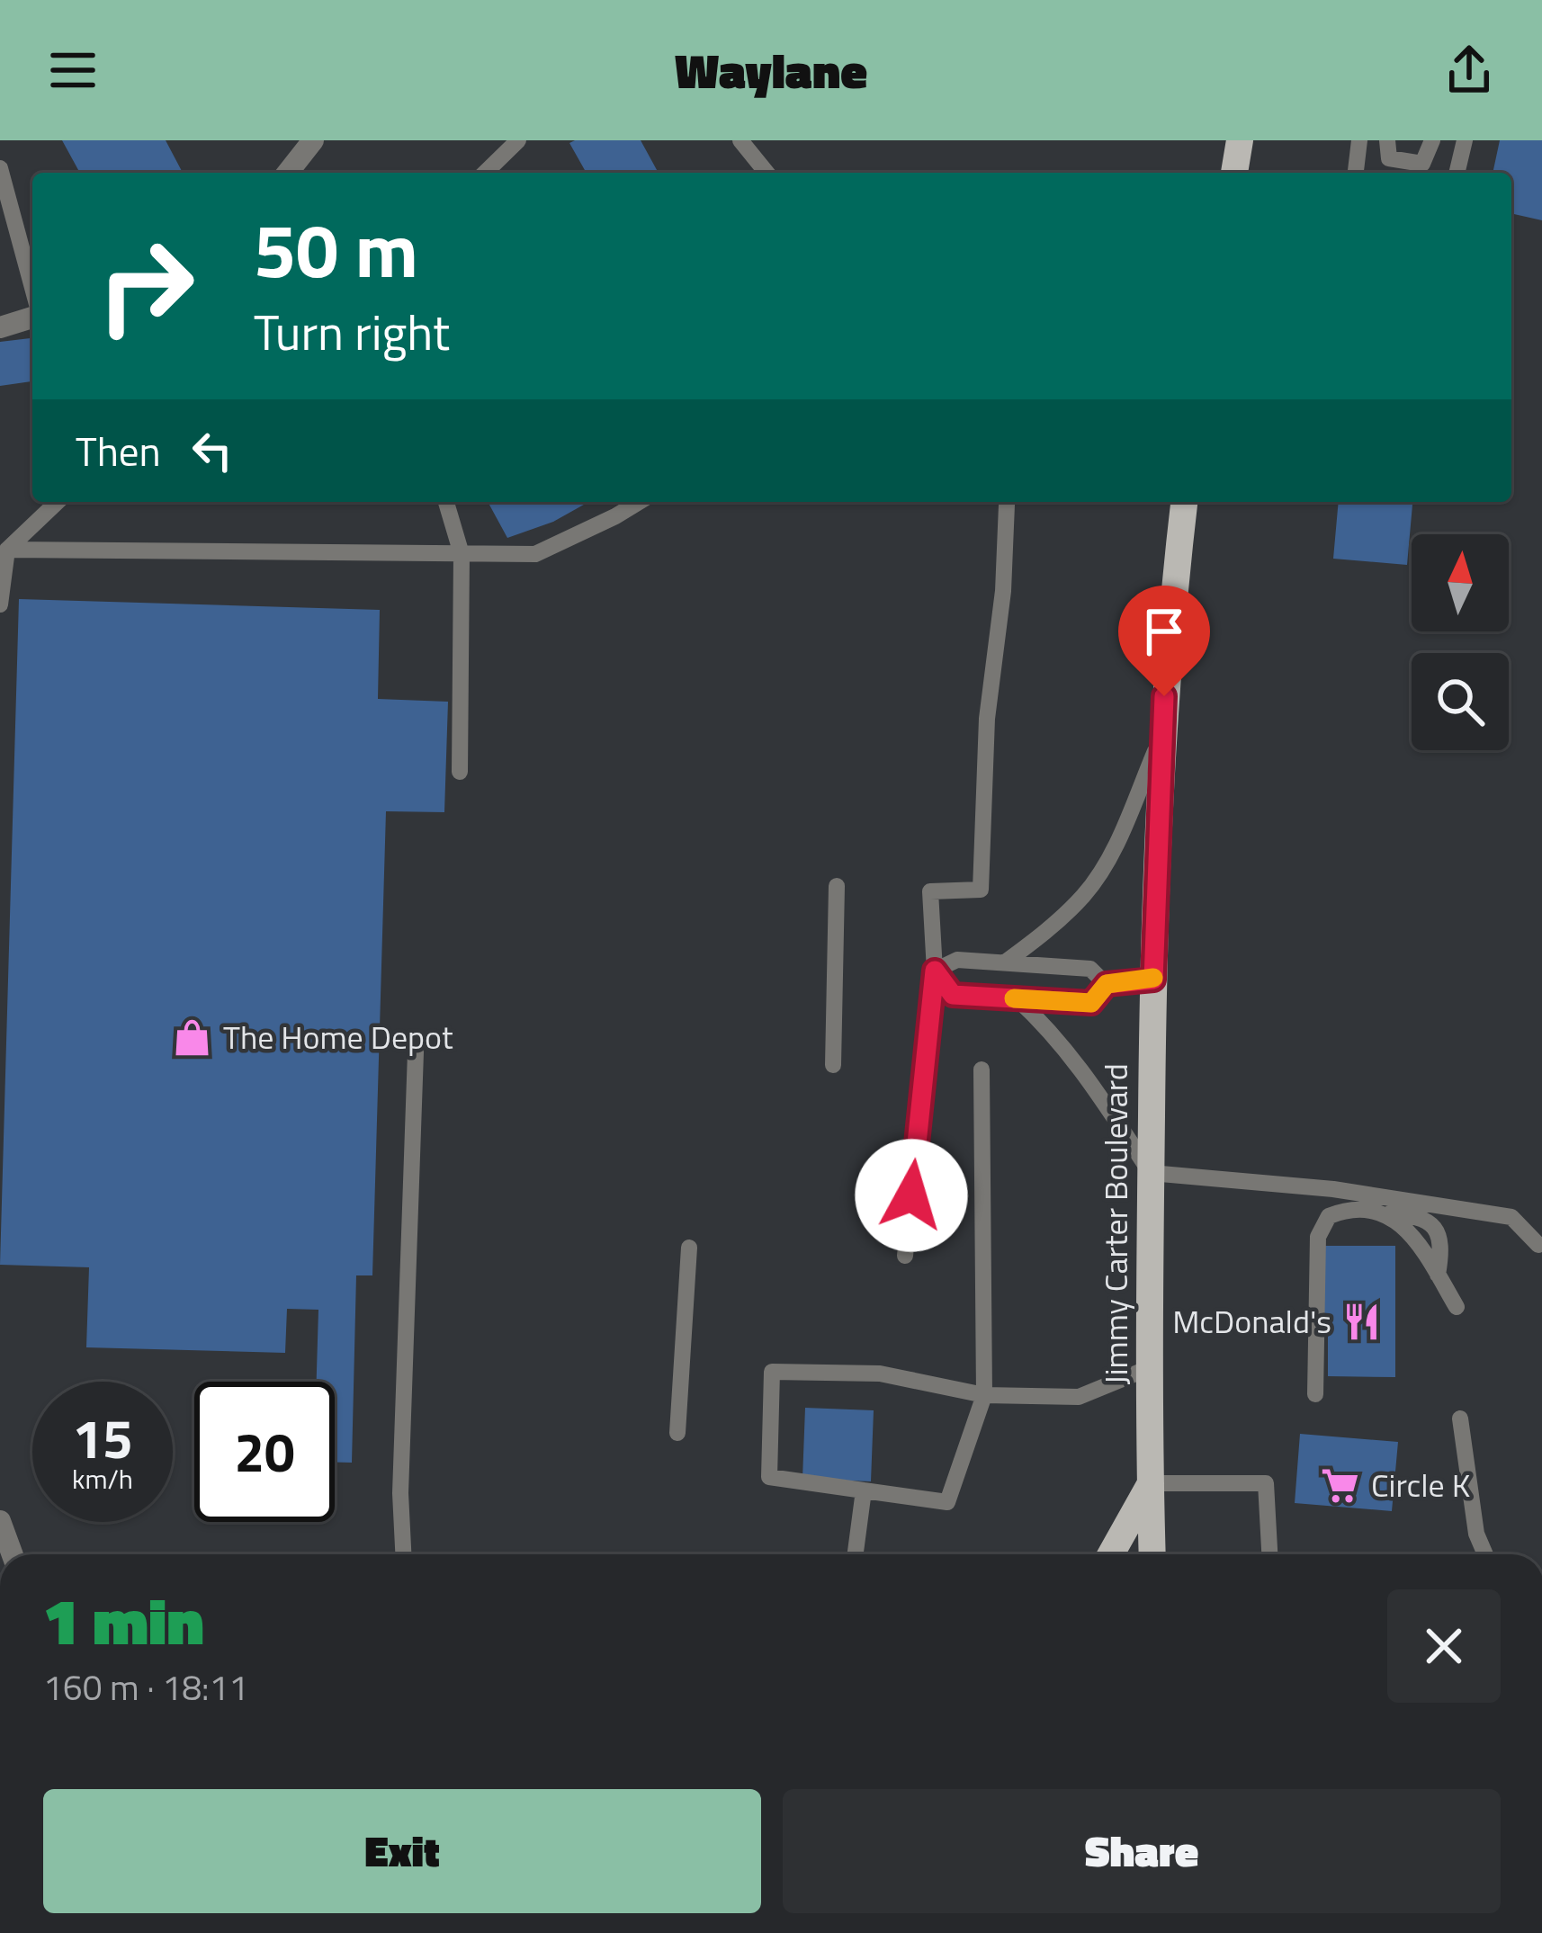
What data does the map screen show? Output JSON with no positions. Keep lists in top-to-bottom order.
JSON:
{
  "streets": {
    "main road": ["Jimmy Carter Boulevard"]
  },
  "places": {
    "shop": ["The Home Depot"],
    "restaurant": ["McDonald's"],
    "supermarket": ["Circle K"]
  },
  "north": "top",
  "page": {
    "header": "Waylane",
    "turn": ["50 m", "Turn right"],
    "then": "Then",
    "speed": "15 km/h",
    "limit": "20",
    "heading": ["1 min", "160 m · 18:11"],
    "buttons": ["Exit", "Share"]
  }
}
